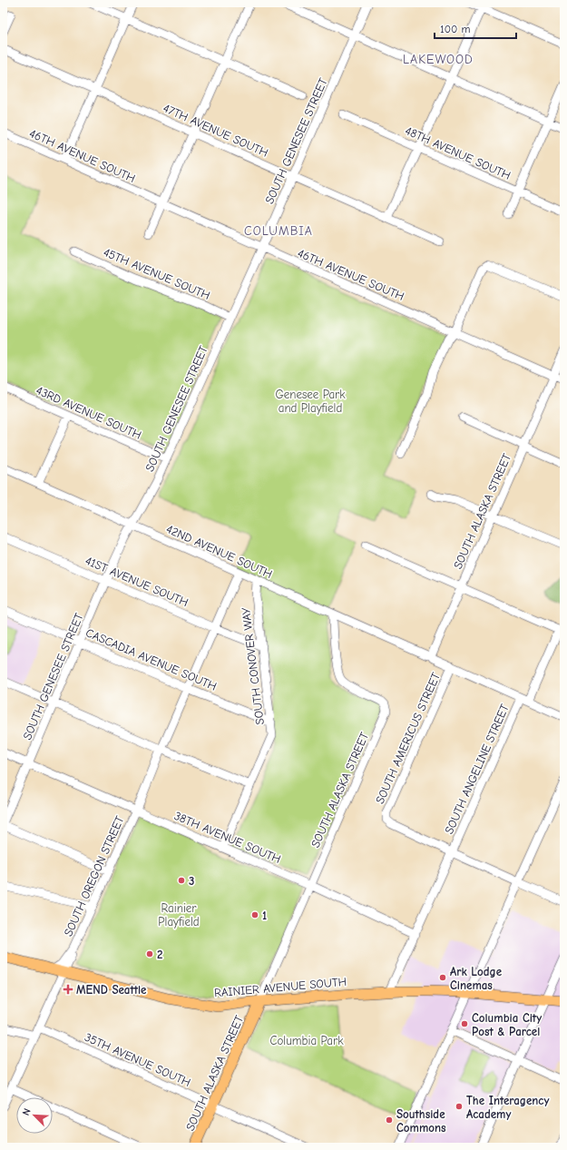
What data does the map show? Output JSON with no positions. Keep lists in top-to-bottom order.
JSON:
{
  "streets": {
    "main road": ["SOUTH ALASKA STREET", "RAINIER AVENUE SOUTH"],
    "street": [
      "47TH AVENUE SOUTH",
      "SOUTH GENESEE STREET",
      "48TH AVENUE SOUTH",
      "46TH AVENUE SOUTH",
      "45TH AVENUE SOUTH",
      "43RD AVENUE SOUTH",
      "42ND AVENUE SOUTH",
      "41ST AVENUE SOUTH",
      "CASCADIA AVENUE SOUTH",
      "SOUTH CONOVER WAY",
      "SOUTH AMERICUS STREET",
      "SOUTH ANGELINE STREET",
      "38TH AVENUE SOUTH",
      "SOUTH OREGON STREET",
      "35TH AVENUE SOUTH"
    ]
  },
  "crossings": [
    ["47TH AVENUE SOUTH", "SOUTH GENESEE STREET"],
    ["SOUTH GENESEE STREET", "46TH AVENUE SOUTH"],
    ["SOUTH GENESEE STREET", "45TH AVENUE SOUTH"],
    ["SOUTH GENESEE STREET", "43RD AVENUE SOUTH"],
    ["SOUTH GENESEE STREET", "42ND AVENUE SOUTH"],
    ["SOUTH GENESEE STREET", "41ST AVENUE SOUTH"],
    ["SOUTH GENESEE STREET", "CASCADIA AVENUE SOUTH"],
    ["SOUTH GENESEE STREET", "38TH AVENUE SOUTH"],
    ["46TH AVENUE SOUTH", "SOUTH ALASKA STREET"],
    ["SOUTH ALASKA STREET", "42ND AVENUE SOUTH"],
    ["SOUTH ALASKA STREET", "38TH AVENUE SOUTH"],
    ["SOUTH ALASKA STREET", "RAINIER AVENUE SOUTH"],
    ["SOUTH ALASKA STREET", "35TH AVENUE SOUTH"],
    ["42ND AVENUE SOUTH", "SOUTH CONOVER WAY"],
    ["42ND AVENUE SOUTH", "SOUTH AMERICUS STREET"],
    ["42ND AVENUE SOUTH", "SOUTH ANGELINE STREET"],
    ["42ND AVENUE SOUTH", "SOUTH OREGON STREET"],
    ["41ST AVENUE SOUTH", "SOUTH CONOVER WAY"],
    ["41ST AVENUE SOUTH", "SOUTH OREGON STREET"],
    ["CASCADIA AVENUE SOUTH", "SOUTH CONOVER WAY"],
    ["CASCADIA AVENUE SOUTH", "SOUTH OREGON STREET"],
    ["SOUTH CONOVER WAY", "38TH AVENUE SOUTH"],
    ["SOUTH AMERICUS STREET", "SOUTH ANGELINE STREET"],
    ["SOUTH ANGELINE STREET", "38TH AVENUE SOUTH"],
    ["SOUTH ANGELINE STREET", "RAINIER AVENUE SOUTH"],
    ["38TH AVENUE SOUTH", "SOUTH OREGON STREET"],
    ["SOUTH OREGON STREET", "RAINIER AVENUE SOUTH"],
    ["SOUTH OREGON STREET", "35TH AVENUE SOUTH"]
  ],
  "districts": ["LAKEWOOD", "COLUMBIA"],
  "parks": ["Genesee Park and Playfield", "Rainier Playfield", "Columbia Park"],
  "places": {
    "other": [
      "3",
      "1",
      "2",
      "Ark Lodge Cinemas",
      "Columbia City Post & Parcel",
      "The Interagency Academy",
      "Southside Commons"
    ],
    "health": ["MEND Seattle"]
  },
  "scale_bar": "100 m",
  "north": "top left"
}
